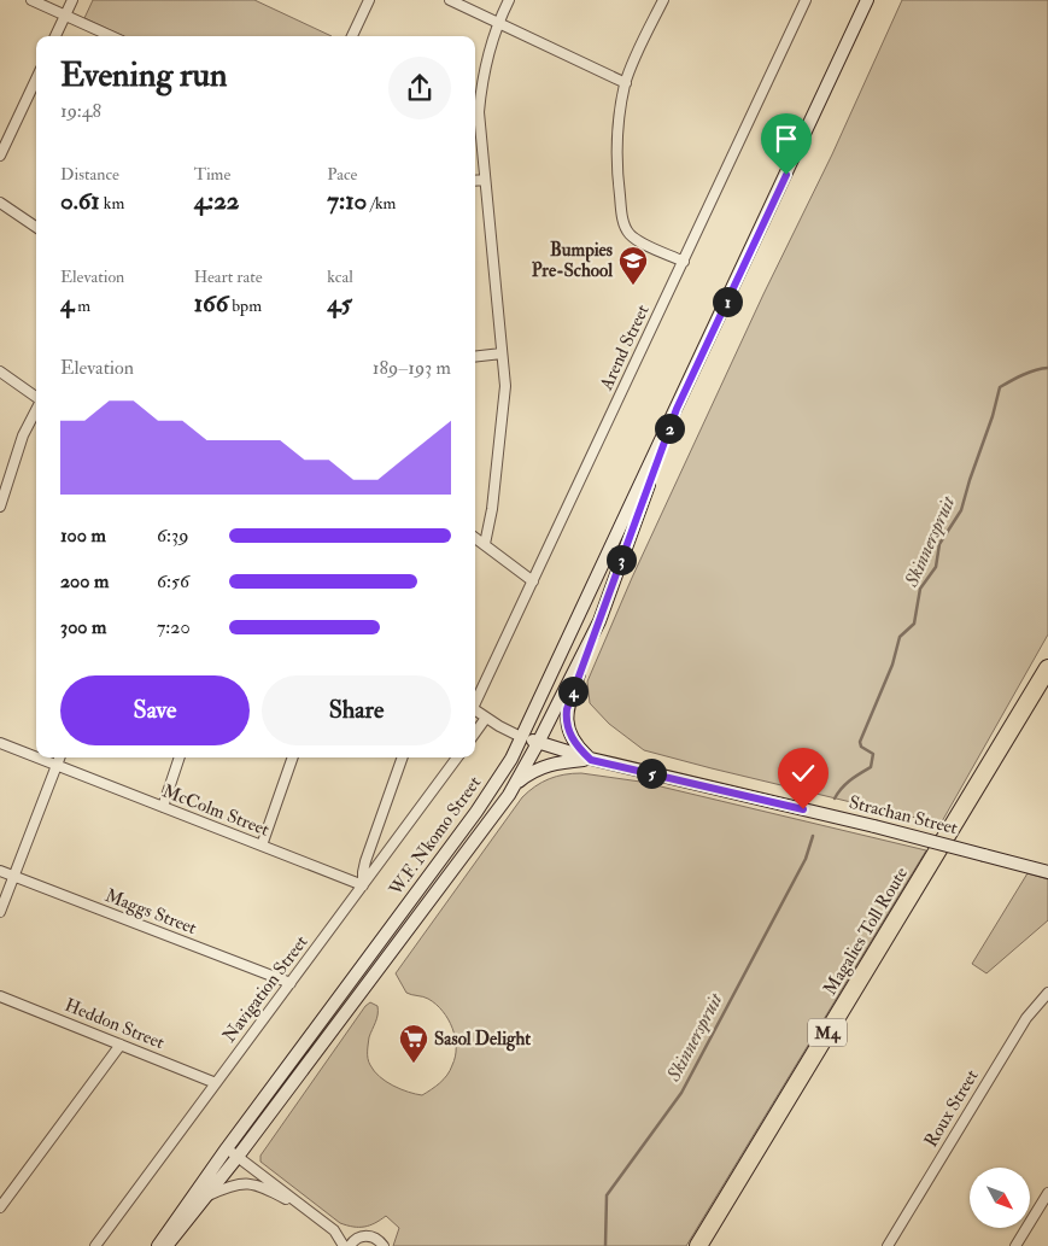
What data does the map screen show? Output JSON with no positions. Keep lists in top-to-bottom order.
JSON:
{
  "streets": {
    "highway": ["Magalies Toll Route", "M4"],
    "main road": ["Strachan Street", "W.F. Nkomo Street"],
    "street": [
      "Arend Street",
      "McColm Street",
      "Maggs Street",
      "Navigation Street",
      "Heddon Street",
      "Roux Street"
    ]
  },
  "crossings": [
    ["McColm Street", "Navigation Street"],
    ["Strachan Street", "W.F. Nkomo Street"],
    ["Maggs Street", "Navigation Street"],
    ["Navigation Street", "Heddon Street"]
  ],
  "water": ["Skinnerspruit"],
  "places": {
    "school or university": ["Bumpies Pre-School"],
    "supermarket": ["Sasol Delight"]
  },
  "north": "bottom right",
  "page": {
    "heading": ["Evening run", "19:48"],
    "stats": [
      ["Distance", "0.61 km"],
      ["Time", "4:22"],
      ["Pace", "7:10 /km"],
      ["Elevation", "4 m"],
      ["Heart rate", "166 bpm"],
      ["kcal", "45"]
    ],
    "pins": [
      "1",
      "2",
      "3",
      "4",
      "5"
    ],
    "chart": ["Elevation", "189–193 m"],
    "list": [
      {
        "name": "100 m",
        "note": "6:39"
      },
      {
        "name": "200 m",
        "note": "6:56"
      },
      {
        "name": "300 m",
        "note": "7:20"
      }
    ],
    "buttons": ["Save", "Share"]
  }
}
